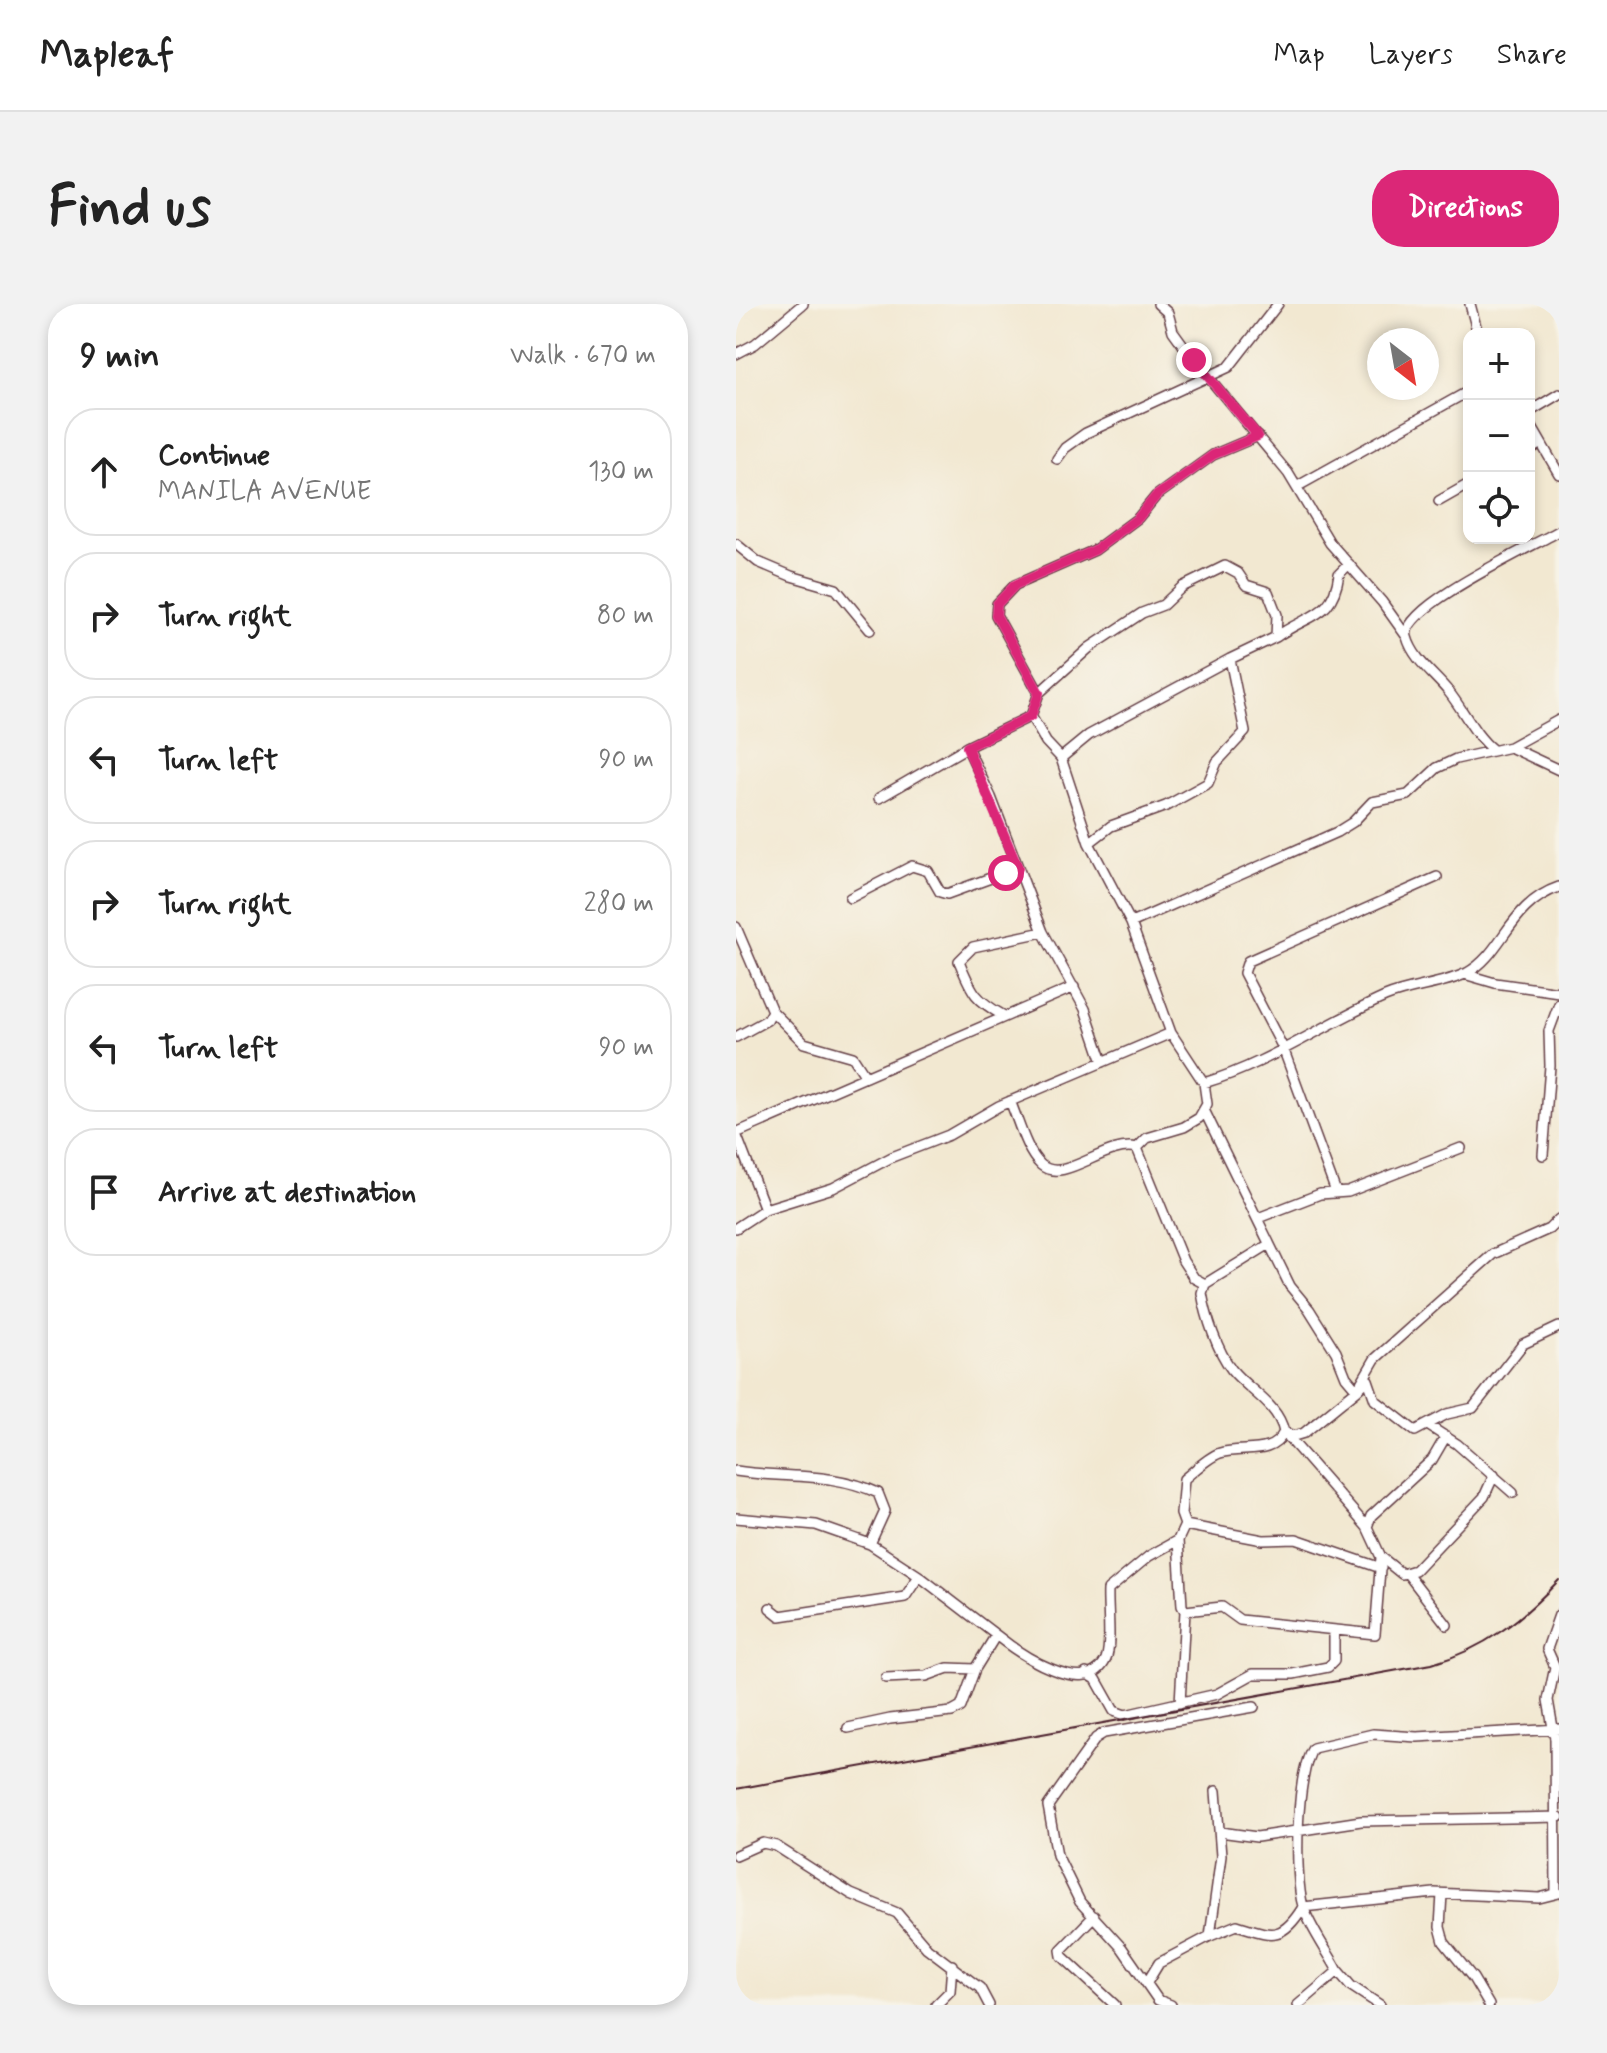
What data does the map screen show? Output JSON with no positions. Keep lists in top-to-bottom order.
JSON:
{
  "north": "bottom right",
  "page": {
    "header": "Mapleaf",
    "nav": ["Map", "Layers", "Share"],
    "buttons": "Directions",
    "title": "Find us",
    "heading": ["9 min", "Walk · 670 m"],
    "map_buttons": ["+", "−"],
    "list": [
      ["Continue", "MANILA AVENUE", "130 m"],
      ["Turn right", "80 m"],
      ["Turn left", "90 m"],
      ["Turn right", "280 m"],
      ["Turn left", "90 m"],
      "Arrive at destination"
    ]
  }
}
